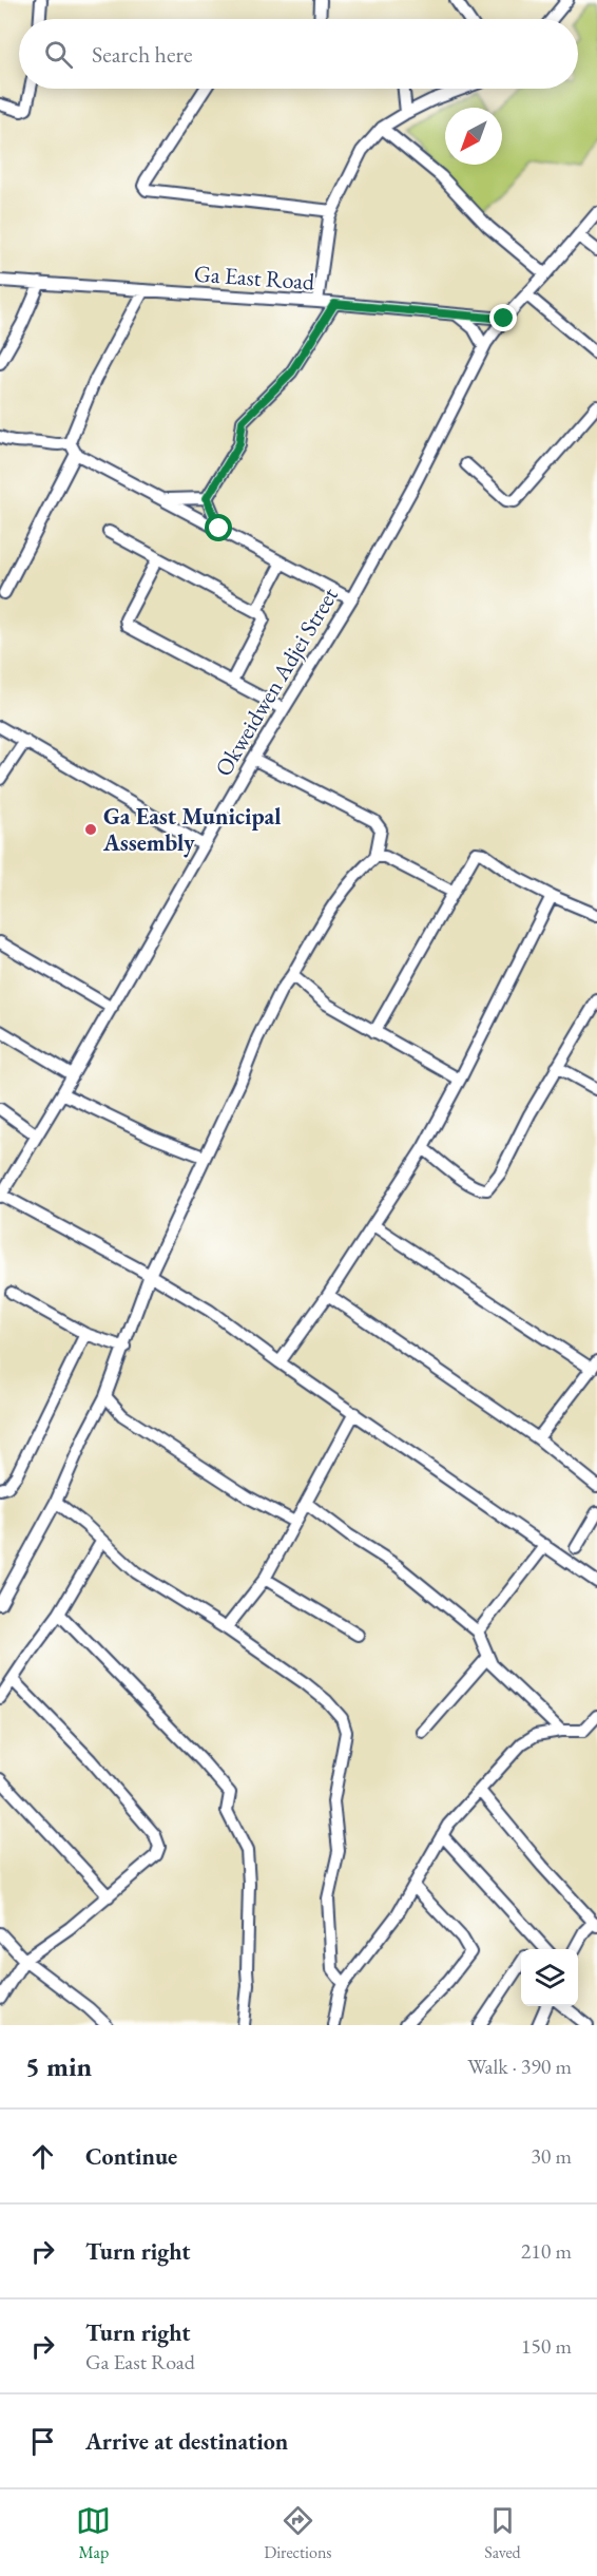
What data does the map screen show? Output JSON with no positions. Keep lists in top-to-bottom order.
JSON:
{
  "streets": {
    "street": ["Ga East Road", "Okweidwen Adjei Street"]
  },
  "crossings": [
    ["Ga East Road", "Okweidwen Adjei Street"]
  ],
  "places": ["Ga East Municipal Assembly"],
  "north": "bottom left",
  "page": {
    "search": "Search here",
    "heading": ["5 min", "Walk · 390 m"],
    "list": [
      ["Continue", "30 m"],
      ["Turn right", "210 m"],
      ["Turn right", "Ga East Road", "150 m"],
      "Arrive at destination"
    ],
    "nav": ["Map", "Directions", "Saved"]
  }
}
